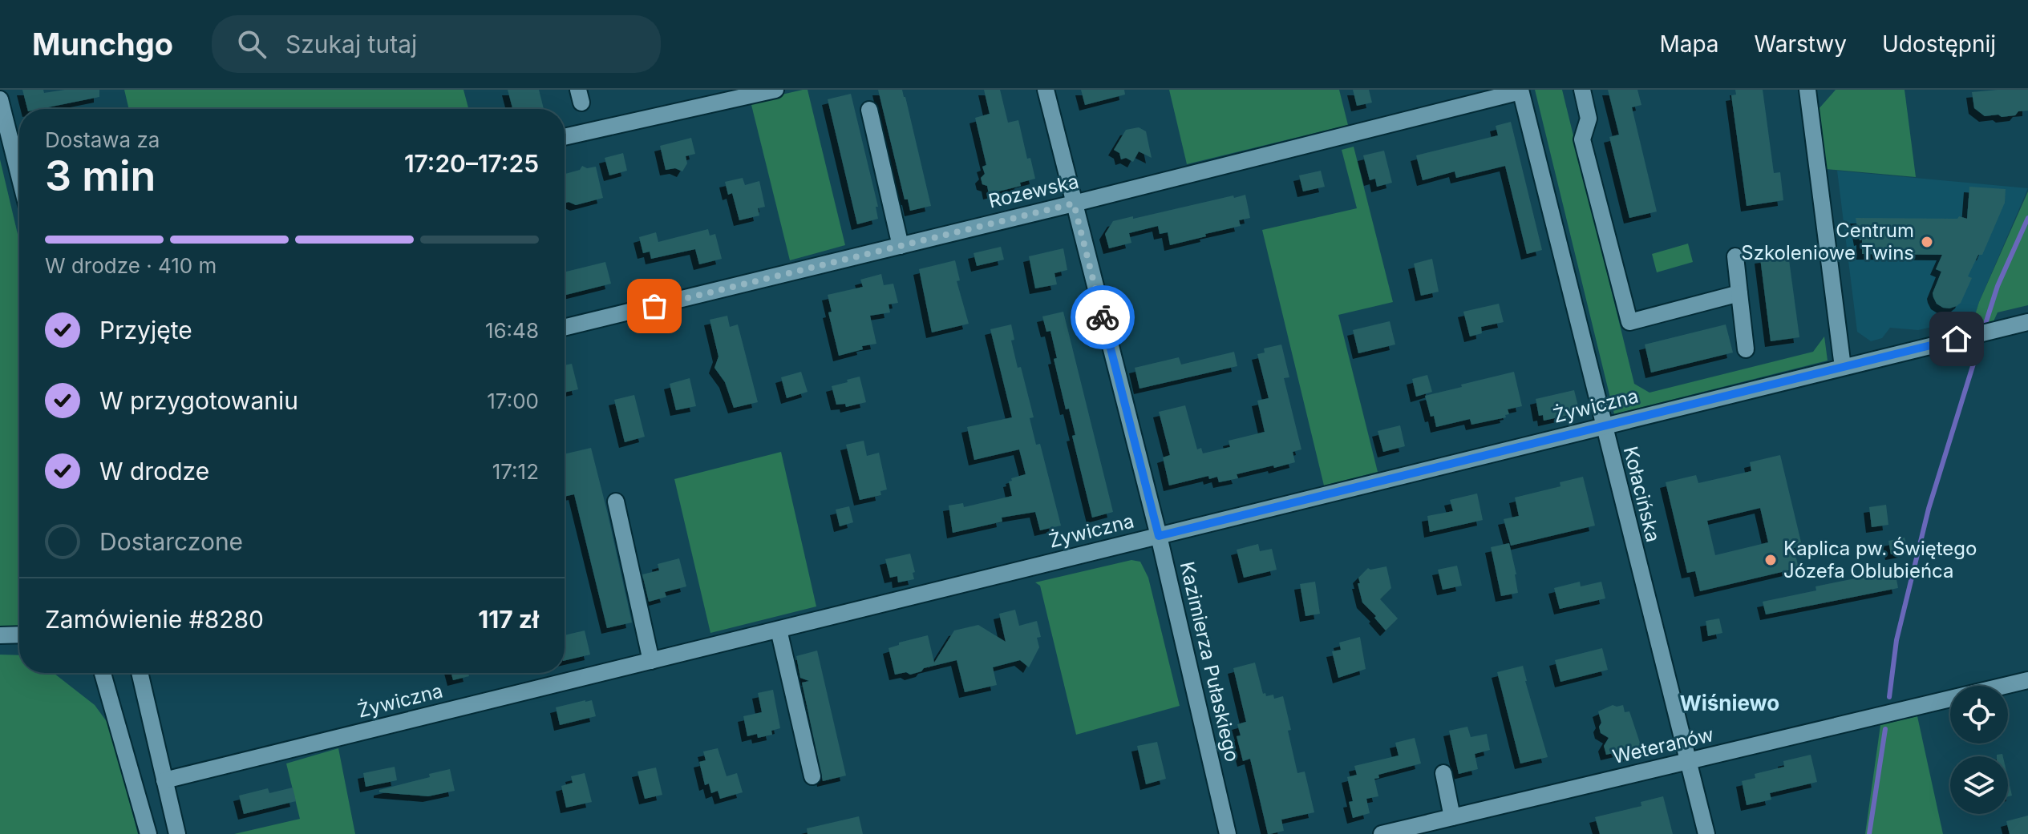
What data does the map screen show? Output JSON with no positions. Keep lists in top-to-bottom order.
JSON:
{
  "streets": {
    "street": [
      "Rozewska",
      "Żywiczna",
      "Kołacińska",
      "Kazimierza Pułaskiego",
      "Weteranów"
    ]
  },
  "crossings": [
    ["Rozewska", "Kołacińska"],
    ["Rozewska", "Kazimierza Pułaskiego"],
    ["Żywiczna", "Kołacińska"],
    ["Żywiczna", "Kazimierza Pułaskiego"],
    ["Kołacińska", "Weteranów"]
  ],
  "districts": ["Wiśniewo"],
  "places": ["Centrum Szkoleniowe Twins", "Kaplica pw. Świętego Józefa Oblubieńca"],
  "page": {
    "header": "Munchgo",
    "search": "Szukaj tutaj",
    "nav": ["Mapa", "Warstwy", "Udostępnij"],
    "heading": ["3 min", "Dostawa za", "17:20–17:25"],
    "panel": ["Zamówienie #8280", "117 zł"],
    "bar": "W drodze · 410 m",
    "list": [
      ["Przyjęte", "16:48"],
      ["W przygotowaniu", "17:00"],
      ["W drodze", "17:12"],
      "Dostarczone"
    ]
  }
}
